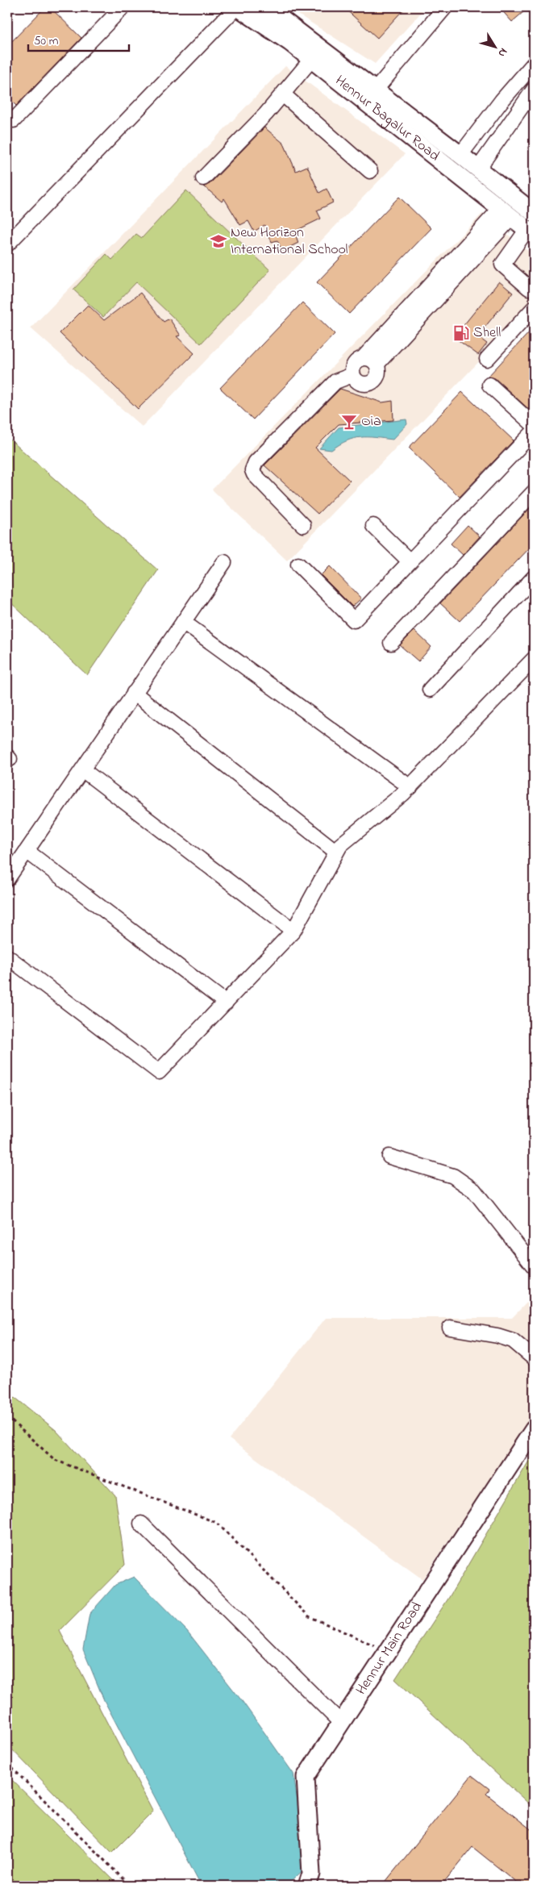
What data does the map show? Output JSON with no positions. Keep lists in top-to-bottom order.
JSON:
{
  "streets": {
    "main road": ["Hennur Bagalur Road", "Hennur Main Road"]
  },
  "places": {
    "school or university": ["New Horizon International School"],
    "fuel station": ["Shell"],
    "bar": ["Oia"]
  },
  "scale_bar": "50 m",
  "north": "bottom right"
}
